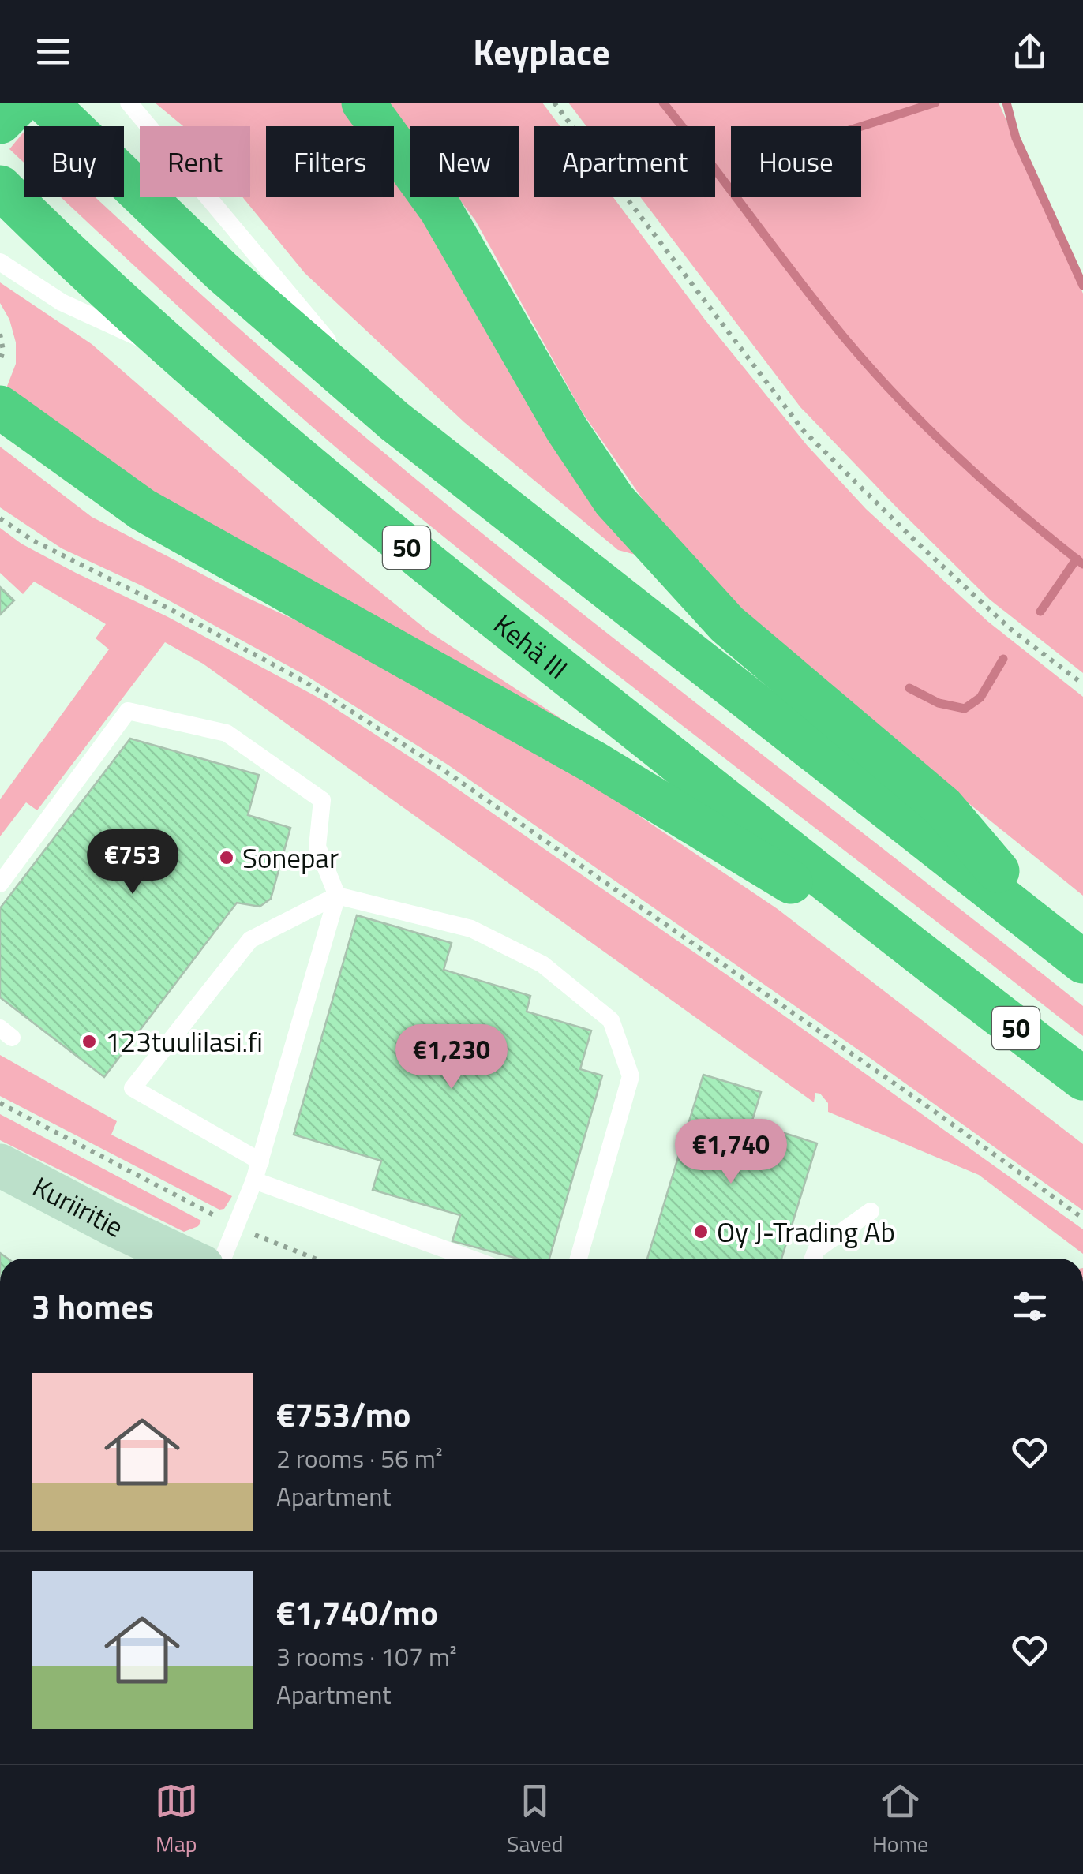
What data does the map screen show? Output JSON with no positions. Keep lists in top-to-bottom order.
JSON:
{
  "streets": {
    "highway": ["50", "Kehä III"],
    "street": ["Kuriiritie"]
  },
  "places": ["Sonepar", "123tuulilasi.fi", "Oy J-Trading Ab"],
  "page": {
    "header": "Keyplace",
    "chip": [
      "Buy",
      "Rent",
      "Filters",
      "New",
      "Apartment",
      "House"
    ],
    "price": ["€753", "€1,230", "€1,740"],
    "heading": "3 homes",
    "list": [
      {
        "name": "€753/mo",
        "note": "2 rooms · 56 m² · Apartment"
      },
      {
        "name": "€1,740/mo",
        "note": "3 rooms · 107 m² · Apartment"
      }
    ],
    "tabs": ["Map", "Saved", "Home"]
  }
}
